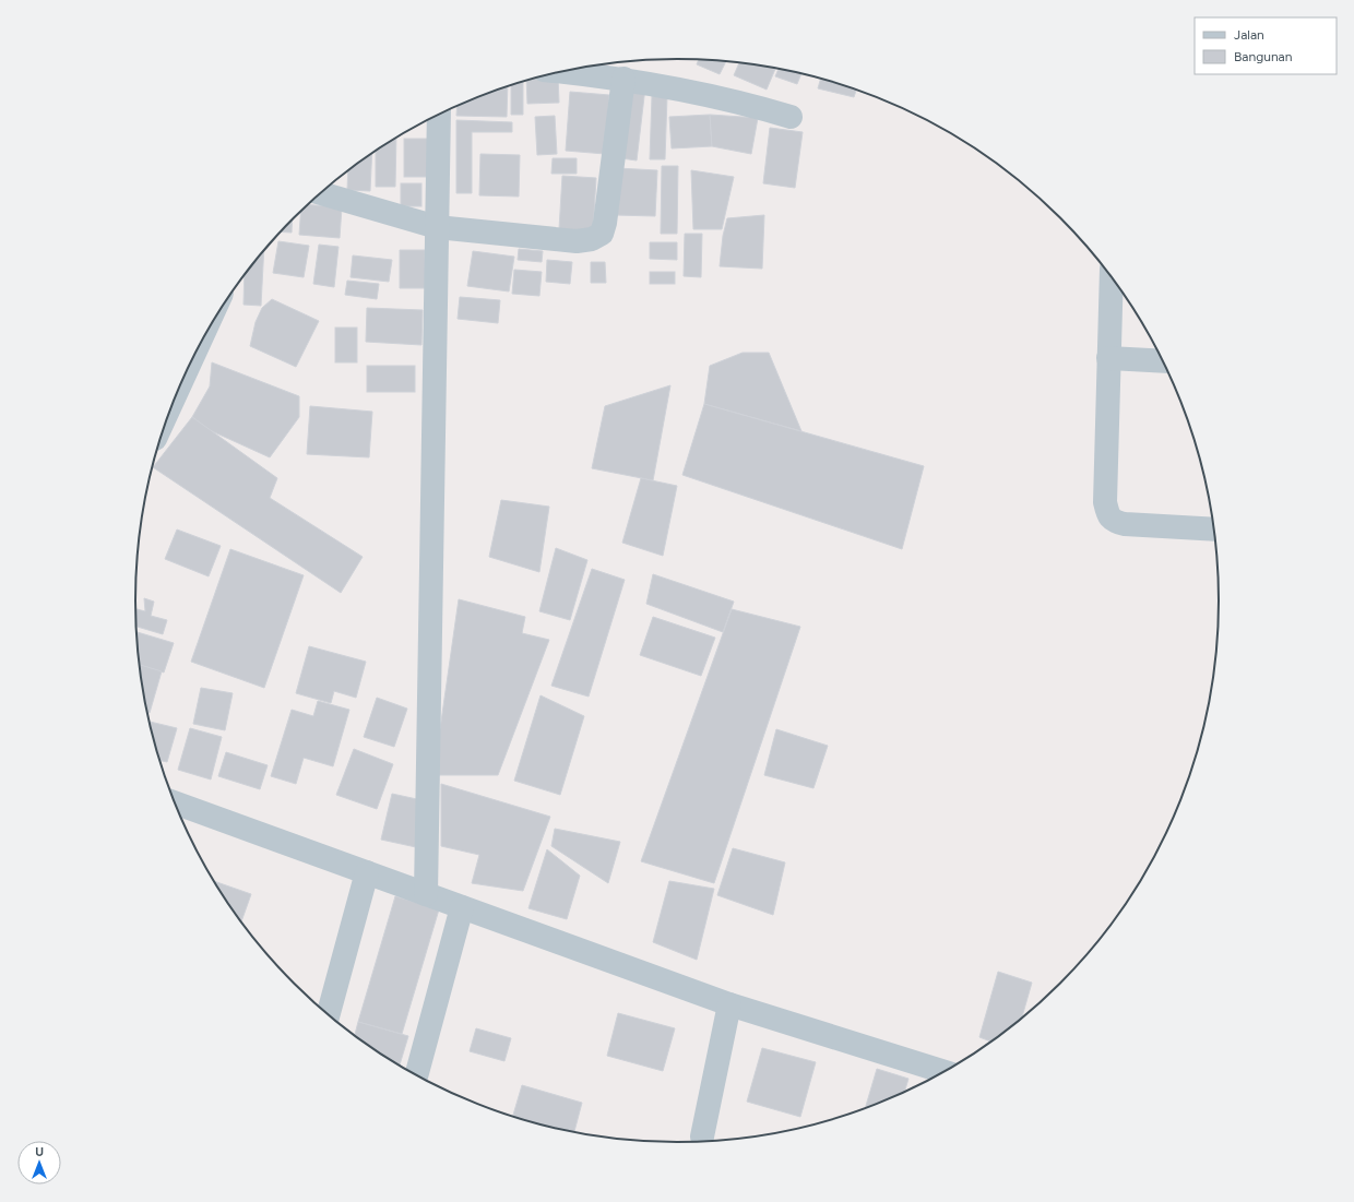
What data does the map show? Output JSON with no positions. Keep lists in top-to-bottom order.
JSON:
{
  "legend": ["Jalan", "Bangunan"],
  "north": "top"
}
